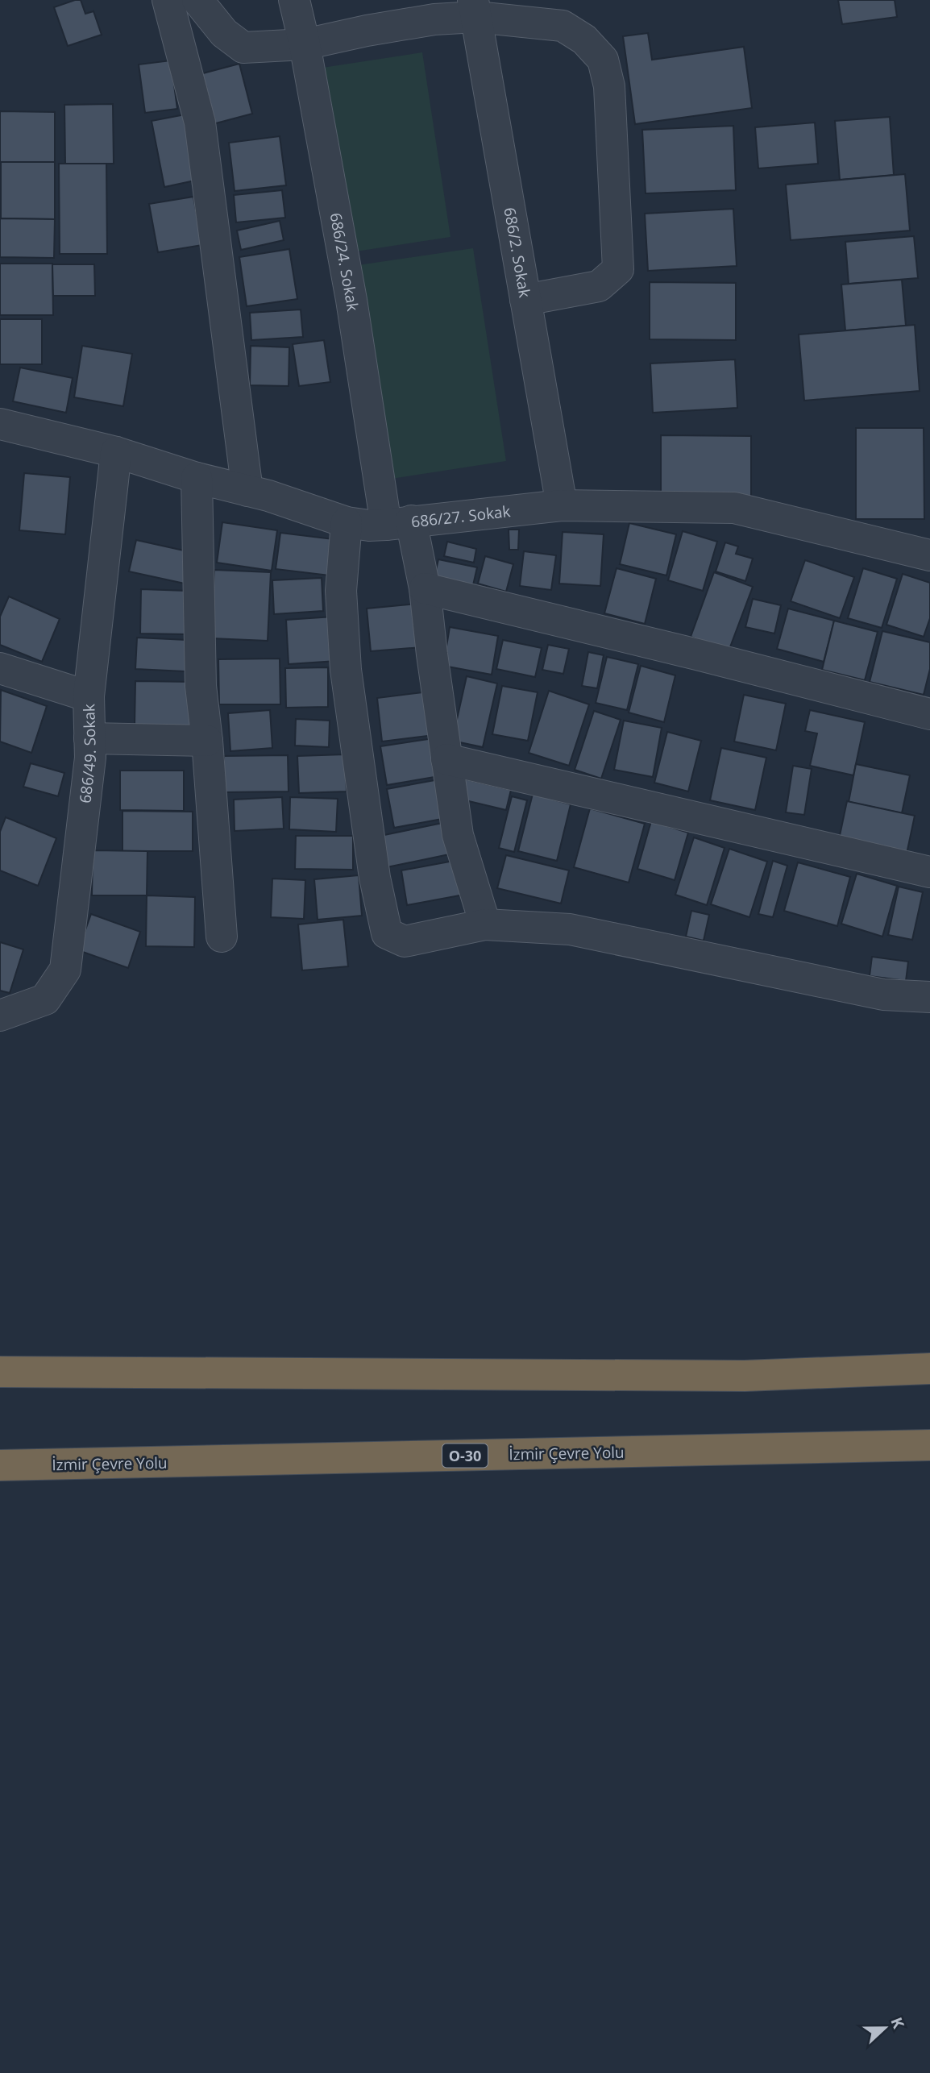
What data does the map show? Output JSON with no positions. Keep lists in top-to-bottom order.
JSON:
{
  "streets": {
    "highway": ["İzmir Çevre Yolu", "O-30"],
    "street": [
      "686/2. Sokak",
      "686/24. Sokak",
      "686/27. Sokak",
      "686/49. Sokak"
    ]
  },
  "crossings": [
    ["686/2. Sokak", "686/27. Sokak"],
    ["686/24. Sokak", "686/27. Sokak"],
    ["686/27. Sokak", "686/49. Sokak"]
  ],
  "north": "right"
}
